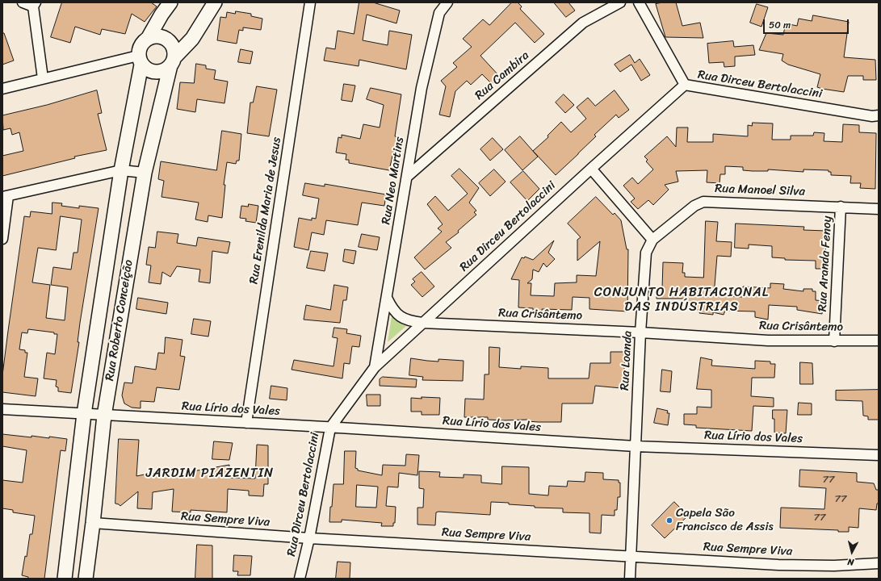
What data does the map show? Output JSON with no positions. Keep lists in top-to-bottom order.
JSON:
{
  "streets": {
    "street": [
      "Rua Cambira",
      "Rua Dirceu Bertolaccini",
      "Rua Neo Martins",
      "Rua Manoel Silva",
      "Rua Erenilda Maria de Jesus",
      "Rua Aranda Fenoy",
      "Rua Crisântemo",
      "Rua Roberto Conceição",
      "Rua Loanda",
      "Rua Lírio dos Vales",
      "Rua Sempre Viva"
    ]
  },
  "crossings": [
    ["Rua Cambira", "Rua Neo Martins"],
    ["Rua Dirceu Bertolaccini", "Rua Neo Martins"],
    ["Rua Dirceu Bertolaccini", "Rua Crisântemo"],
    ["Rua Dirceu Bertolaccini", "Rua Lírio dos Vales"],
    ["Rua Dirceu Bertolaccini", "Rua Sempre Viva"],
    ["Rua Neo Martins", "Rua Crisântemo"],
    ["Rua Manoel Silva", "Rua Aranda Fenoy"],
    ["Rua Manoel Silva", "Rua Loanda"],
    ["Rua Erenilda Maria de Jesus", "Rua Lírio dos Vales"],
    ["Rua Aranda Fenoy", "Rua Crisântemo"],
    ["Rua Crisântemo", "Rua Loanda"],
    ["Rua Roberto Conceição", "Rua Lírio dos Vales"],
    ["Rua Roberto Conceição", "Rua Sempre Viva"],
    ["Rua Loanda", "Rua Lírio dos Vales"],
    ["Rua Loanda", "Rua Sempre Viva"]
  ],
  "districts": ["CONJUNTO HABITACIONAL DAS INDÚSTRIAS", "JARDIM PIAZENTIN"],
  "places": ["Capela São Francisco de Assis"],
  "house_numbers": ["77", "77", "77"],
  "scale_bar": "50 m",
  "north": "bottom"
}
